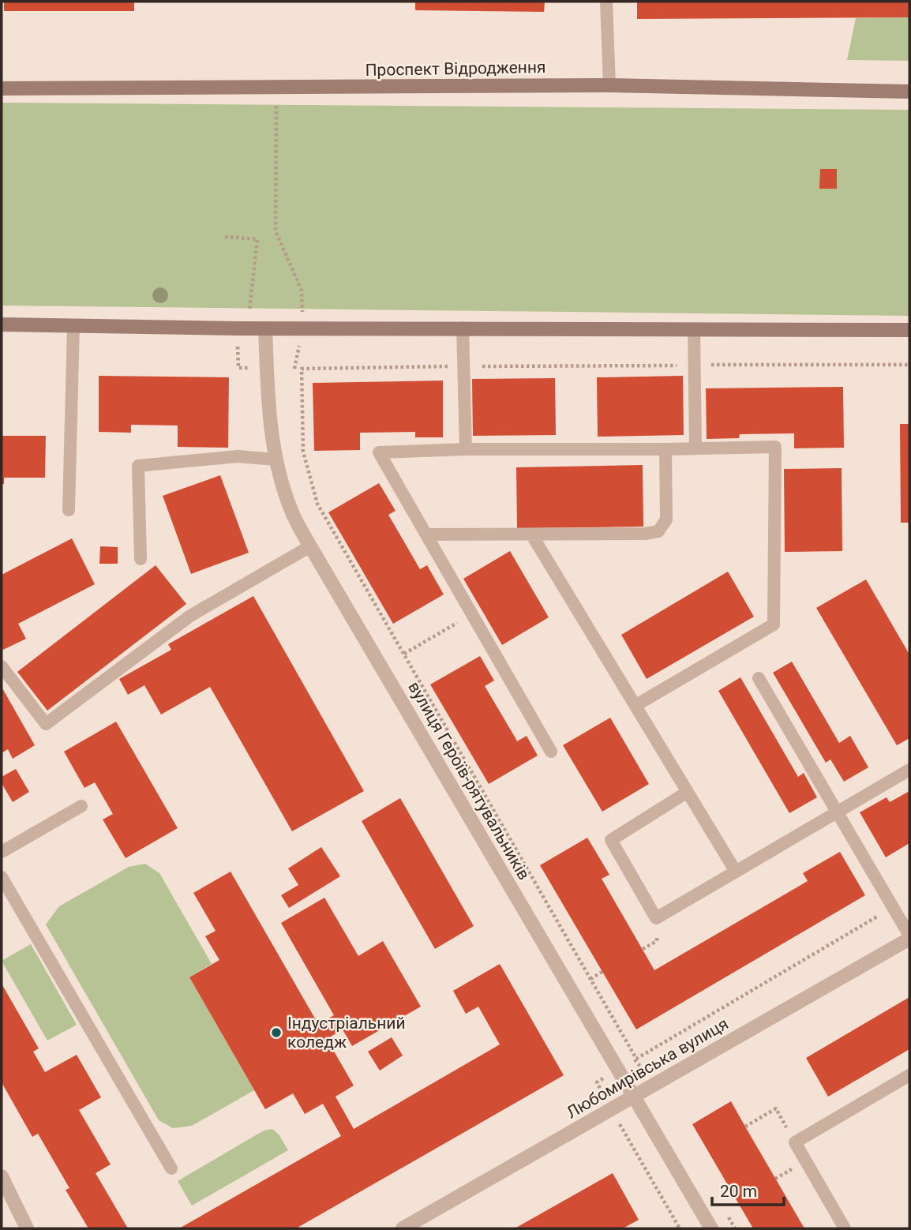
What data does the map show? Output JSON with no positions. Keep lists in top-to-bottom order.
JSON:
{
  "streets": {
    "main road": ["Проспект Відродження"],
    "street": ["вулиця Героїв-рятувальників", "Любомирівська вулиця"]
  },
  "crossings": [
    ["вулиця Героїв-рятувальників", "Любомирівська вулиця"]
  ],
  "places": ["Індустріальний коледж"],
  "scale_bar": "20 m"
}
